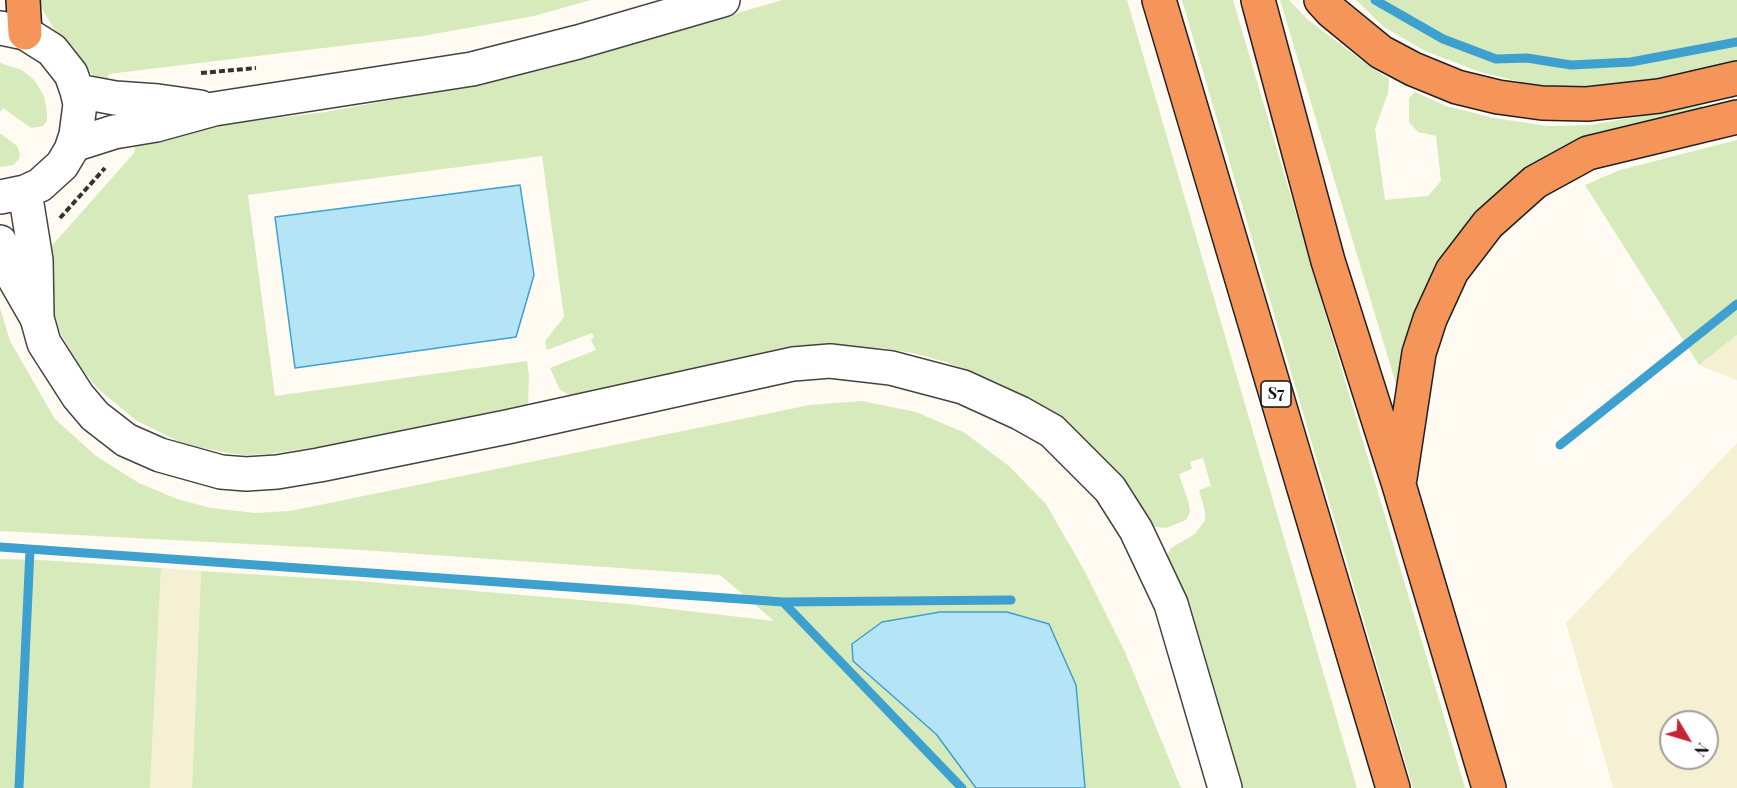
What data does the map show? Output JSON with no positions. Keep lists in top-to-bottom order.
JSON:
{
  "streets": {
    "highway": ["S7"]
  },
  "north": "bottom right"
}
